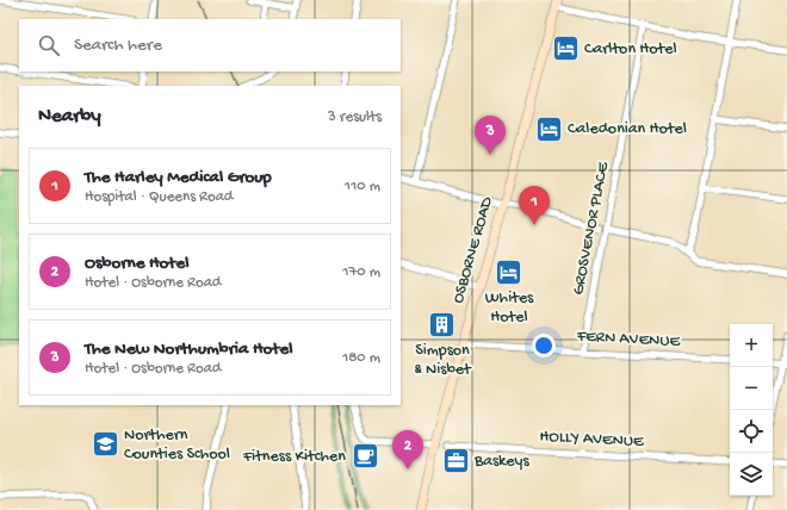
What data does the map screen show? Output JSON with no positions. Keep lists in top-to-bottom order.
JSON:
{
  "streets": {
    "main road": ["OSBORNE ROAD"],
    "street": ["GROSVENOR PLACE", "FERN AVENUE", "HOLLY AVENUE"]
  },
  "crossings": [
    ["GROSVENOR PLACE", "FERN AVENUE"],
    ["OSBORNE ROAD", "FERN AVENUE"]
  ],
  "places": {
    "hotel": ["Carlton Hotel", "Caledonian Hotel", "Whites Hotel"],
    "building": ["Simpson & Nisbet"],
    "school or university": ["Northern Counties School"],
    "cafe": ["Fitness Kitchen"],
    "office": ["Baskeys"]
  },
  "page": {
    "search": "Search here",
    "heading": ["Nearby", "3 results"],
    "pins": ["3", "1", "2"],
    "list": [
      {
        "mark": "1",
        "name": "The Harley Medical Group",
        "note": "Hospital · Queens Road",
        "value": "110 m"
      },
      {
        "mark": "2",
        "name": "Osborne Hotel",
        "note": "Hotel · Osborne Road",
        "value": "170 m"
      },
      {
        "mark": "3",
        "name": "The New Northumbria Hotel",
        "note": "Hotel · Osborne Road",
        "value": "180 m"
      }
    ],
    "map_buttons": ["+", "−"]
  }
}
